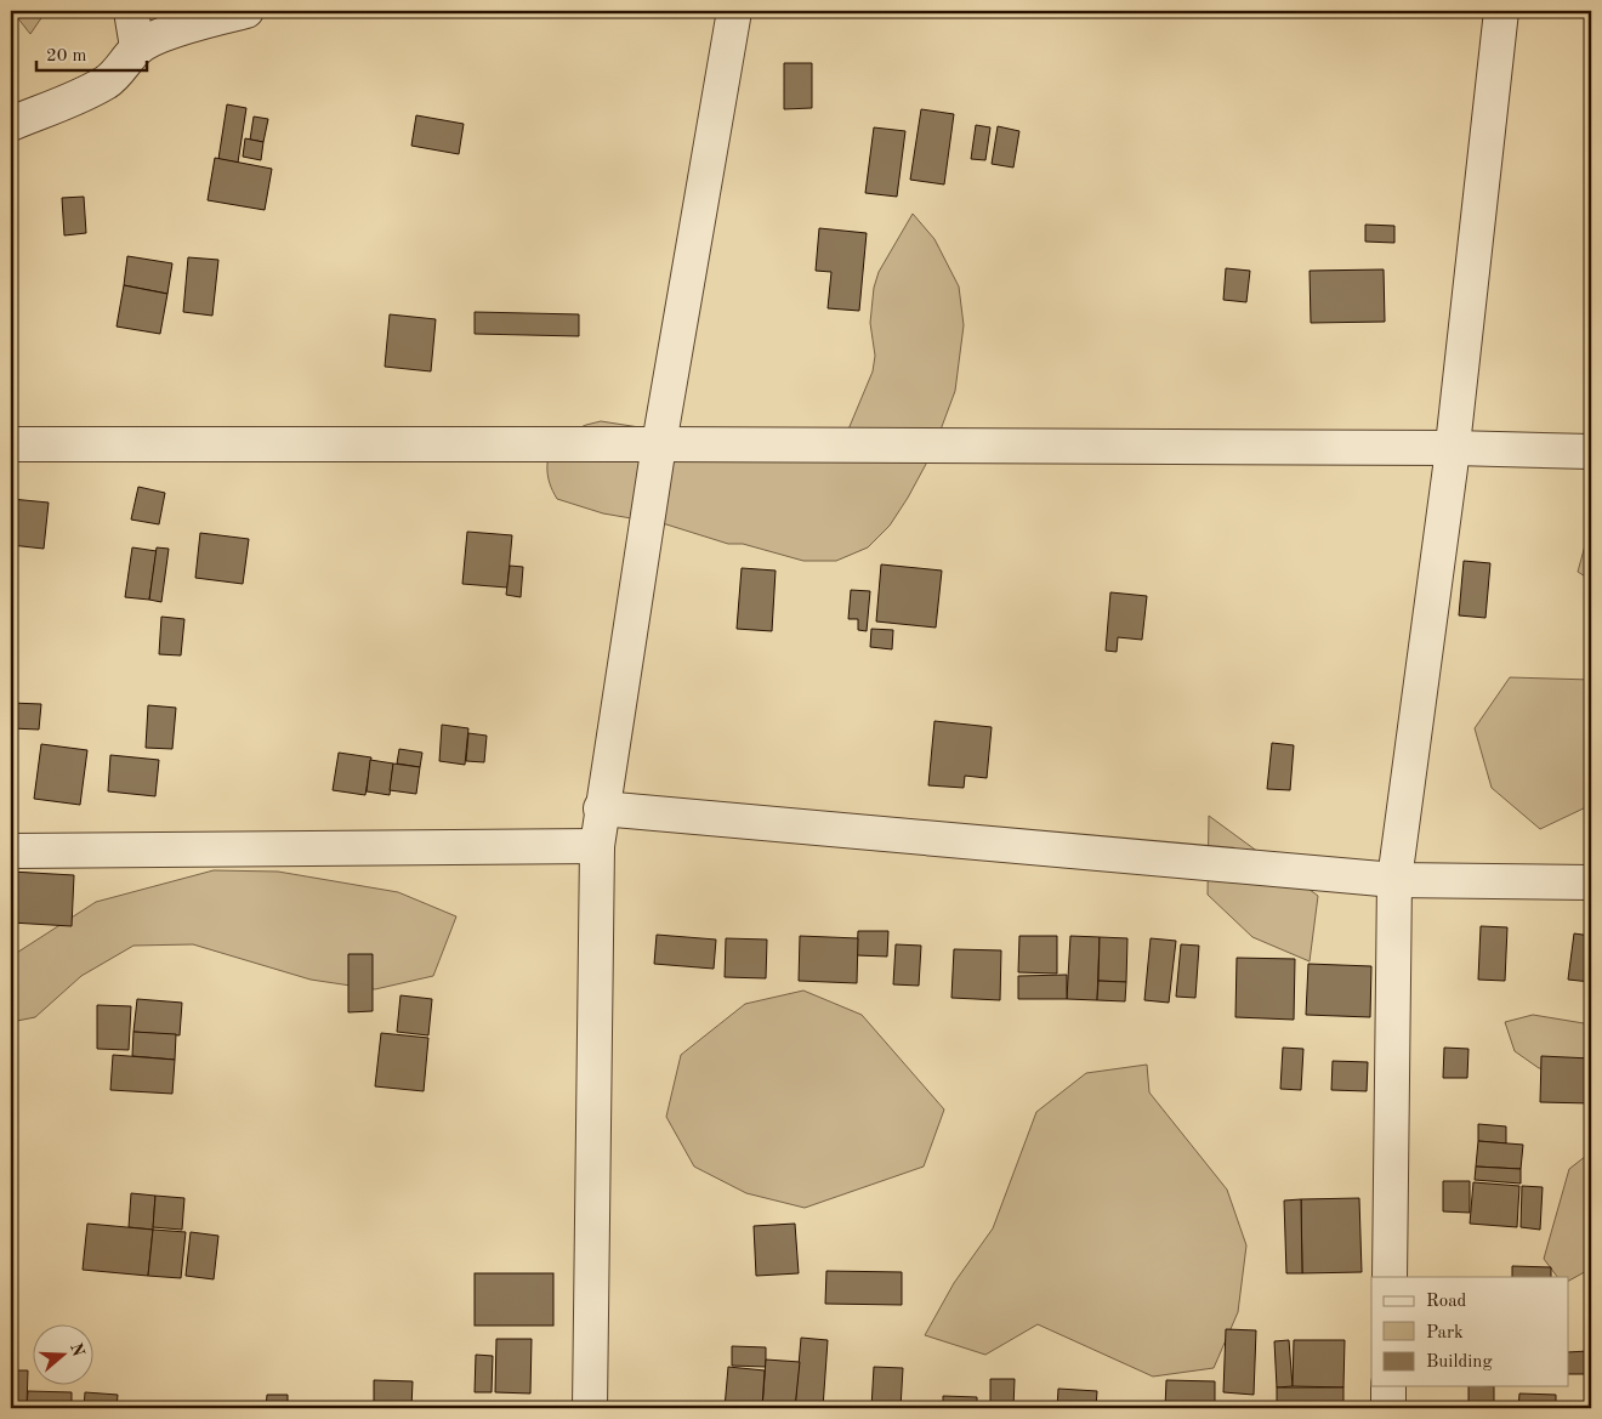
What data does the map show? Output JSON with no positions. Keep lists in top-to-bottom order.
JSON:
{
  "legend": ["Road", "Park", "Building"],
  "scale_bar": "20 m",
  "north": "right"
}
